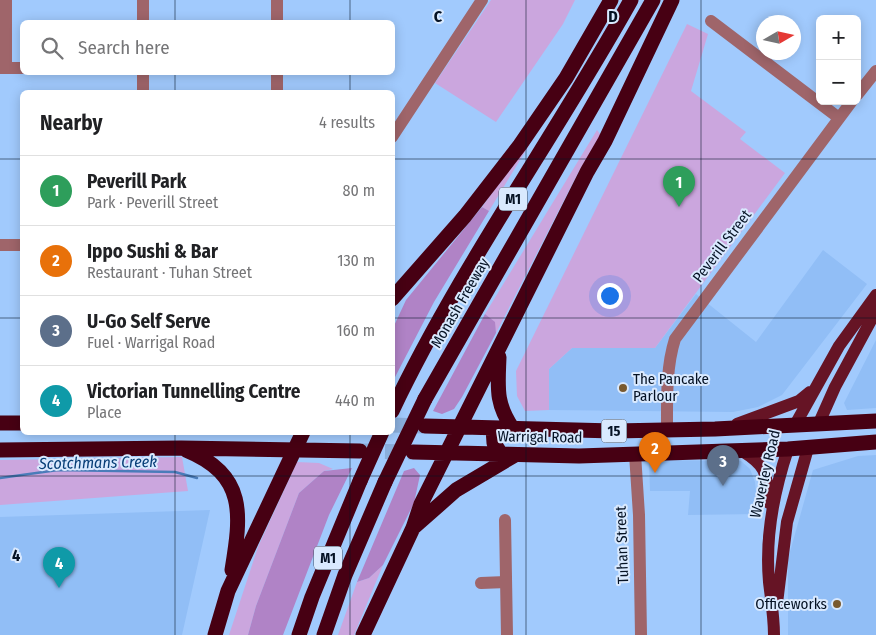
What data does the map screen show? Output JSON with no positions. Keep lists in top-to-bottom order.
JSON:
{
  "streets": {
    "highway": [
      "M1",
      "Monash Freeway",
      "15",
      "Warrigal Road",
      "Waverley Road"
    ],
    "street": ["Peverill Street", "Tuhan Street"]
  },
  "crossings": [
    ["Peverill Street", "Warrigal Road"],
    ["Warrigal Road", "Waverley Road"],
    ["Warrigal Road", "Tuhan Street"]
  ],
  "water": ["Scotchmans Creek"],
  "places": ["The Pancake Parlour", "Officeworks"],
  "north": "right",
  "page": {
    "map_buttons": ["+", "−"],
    "search": "Search here",
    "heading": ["Nearby", "4 results"],
    "list": [
      {
        "mark": "1",
        "name": "Peverill Park",
        "note": "Park · Peverill Street",
        "value": "80 m"
      },
      {
        "mark": "2",
        "name": "Ippo Sushi & Bar",
        "note": "Restaurant · Tuhan Street",
        "value": "130 m"
      },
      {
        "mark": "3",
        "name": "U-Go Self Serve",
        "note": "Fuel · Warrigal Road",
        "value": "160 m"
      },
      {
        "mark": "4",
        "name": "Victorian Tunnelling Centre",
        "note": "Place",
        "value": "440 m"
      }
    ],
    "pins": [
      "1",
      "2",
      "3",
      "4"
    ]
  },
  "grid": {
    "columns": ["C", "D"],
    "rows": ["4"]
  }
}
